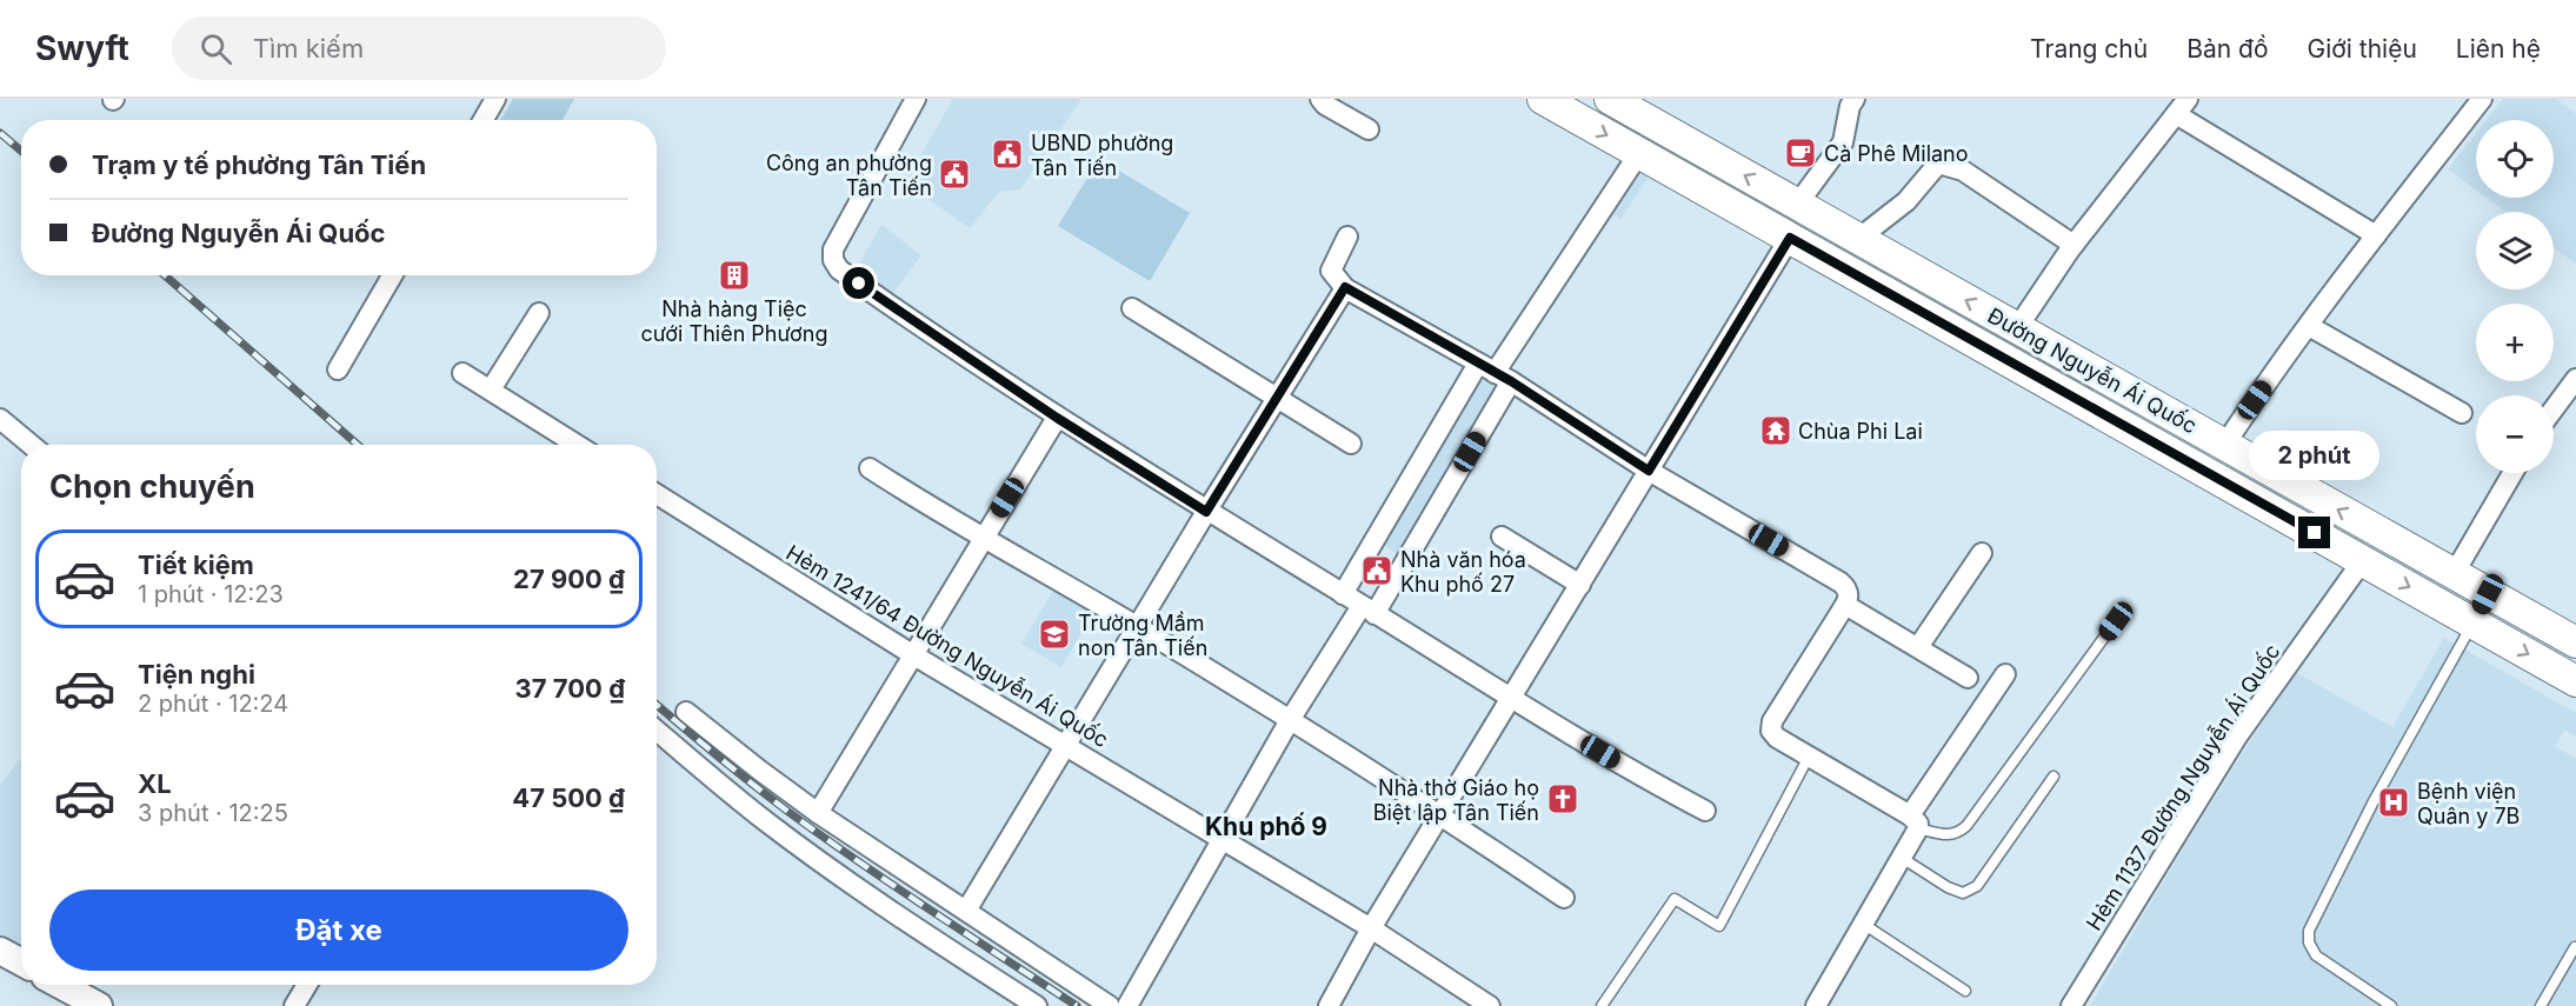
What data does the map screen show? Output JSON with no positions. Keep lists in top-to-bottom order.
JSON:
{
  "streets": {
    "main road": ["Đường Nguyễn Ái Quốc"],
    "street": ["Hẻm 1241/64 Đường Nguyễn Ái Quốc", "Hẻm 1137 Đường Nguyễn Ái Quốc"]
  },
  "crossings": [
    ["Đường Nguyễn Ái Quốc", "Hẻm 1137 Đường Nguyễn Ái Quốc"]
  ],
  "districts": ["Khu phố 9"],
  "places": {
    "cafe": ["Cà Phê Milano"],
    "public building": ["UBND phường Tân Tiến", "Công an phường Tân Tiến", "Nhà văn hóa Khu phố 27"],
    "building": ["Nhà hàng Tiệc cưới Thiên Phương"],
    "temple": ["Chùa Phi Lai"],
    "school or university": ["Trường Mầm non Tân Tiến"],
    "church": ["Nhà thờ Giáo họ Biệt lập Tân Tiến"],
    "hospital": ["Bệnh viện Quân y 7B"]
  },
  "page": {
    "header": "Swyft",
    "search": "Tìm kiếm",
    "nav": [
      "Trang chủ",
      "Bản đồ",
      "Giới thiệu",
      "Liên hệ"
    ],
    "map_buttons": ["+", "−"],
    "banner": ["Trạm y tế phường Tân Tiến", "Đường Nguyễn Ái Quốc"],
    "bubble": "2 phút",
    "heading": "Chọn chuyến",
    "list": [
      {
        "name": "Tiết kiệm",
        "note": "1 phút · 12:23",
        "value": "27 900 ₫"
      },
      {
        "name": "Tiện nghi",
        "note": "2 phút · 12:24",
        "value": "37 700 ₫"
      },
      {
        "name": "XL",
        "note": "3 phút · 12:25",
        "value": "47 500 ₫"
      }
    ],
    "buttons": "Đặt xe"
  }
}
